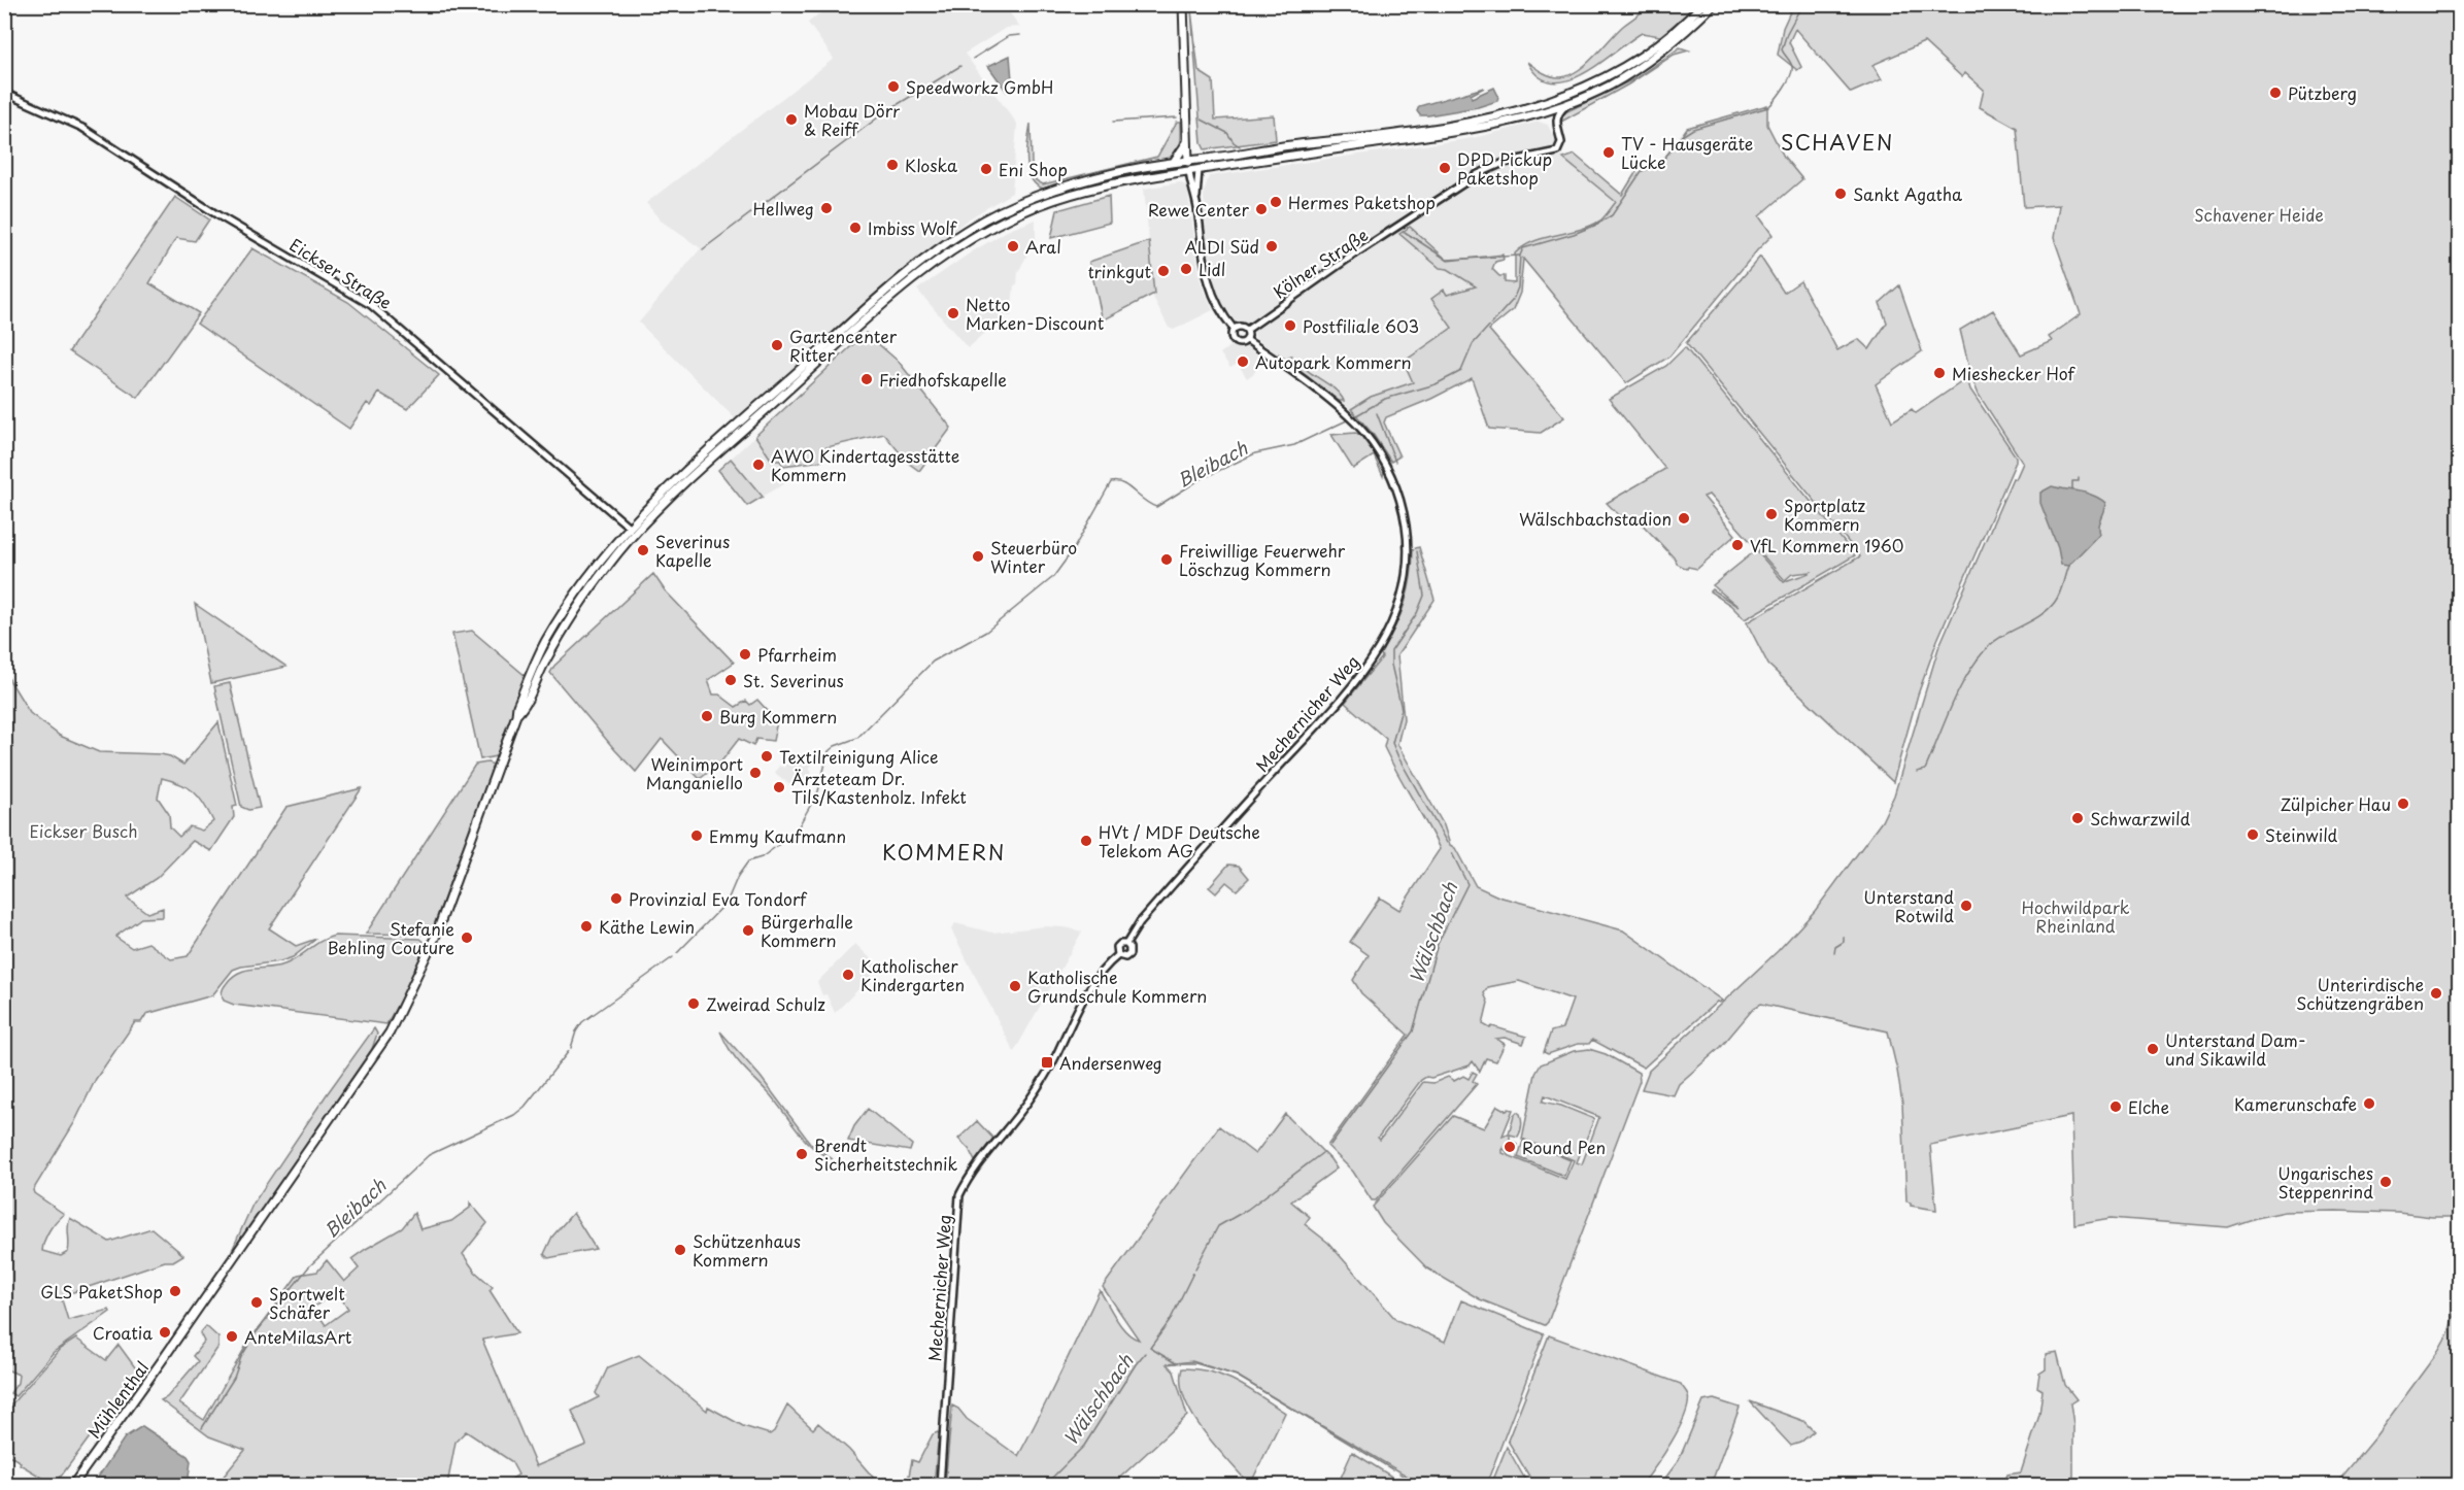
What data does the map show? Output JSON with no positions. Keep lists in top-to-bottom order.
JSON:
{
  "streets": {
    "main road": ["Mühlenthal"],
    "street": ["Kölner Straße", "Eickser Straße", "Mechernicher Weg"]
  },
  "crossings": [
    ["Kölner Straße", "Mechernicher Weg"]
  ],
  "districts": ["SCHAVEN", "KOMMERN"],
  "water": ["Bleibach", "Wälschbach"],
  "parks": ["Schavener Heide", "Eickser Busch", "Hochwildpark Rheinland"],
  "places": {
    "other": [
      "Speedworkz GmbH",
      "Pützberg",
      "Mobau Dörr & Reiff",
      "TV - Hausgeräte Lücke",
      "Kloska",
      "DPD Pickup Paketshop",
      "Eni Shop",
      "Sankt Agatha",
      "Hermes Paketshop",
      "Hellweg",
      "Rewe Center",
      "Imbiss Wolf",
      "Aral",
      "ALDI Süd",
      "Lidl",
      "trinkgut",
      "Netto Marken-Discount",
      "Postfiliale 603",
      "Gartencenter Ritter",
      "Autopark Kommern",
      "Mieshecker Hof",
      "Friedhofskapelle",
      "AWO Kindertagesstätte Kommern",
      "Sportplatz Kommern",
      "Wälschbachstadion",
      "VfL Kommern 1960",
      "Severinus Kapelle",
      "Steuerbüro Winter",
      "Freiwillige Feuerwehr Löschzug Kommern",
      "Pfarrheim",
      "St. Severinus",
      "Burg Kommern",
      "Textilreinigung Alice",
      "Weinimport Manganiello",
      "Ärzteteam Dr. Tils/Kastenholz. Infekt",
      "Zülpicher Hau",
      "Schwarzwild",
      "Steinwild",
      "Emmy Kaufmann",
      "HVt / MDF Deutsche Telekom AG",
      "Provinzial Eva Tondorf",
      "Unterstand Rotwild",
      "Käthe Lewin",
      "Bürgerhalle Kommern",
      "Stefanie Behling Couture",
      "Katholischer Kindergarten",
      "Katholische Grundschule Kommern",
      "Unterirdische Schützengräben",
      "Zweirad Schulz",
      "Unterstand Dam- und Sikawild",
      "Kamerunschafe",
      "Elche",
      "Round Pen",
      "Brendt Sicherheitstechnik",
      "Ungarisches Steppenrind",
      "Schützenhaus Kommern",
      "GLS PaketShop",
      "Sportwelt Schäfer",
      "Croatia",
      "AnteMilasArt"
    ],
    "transit": ["Andersenweg"]
  }
}
